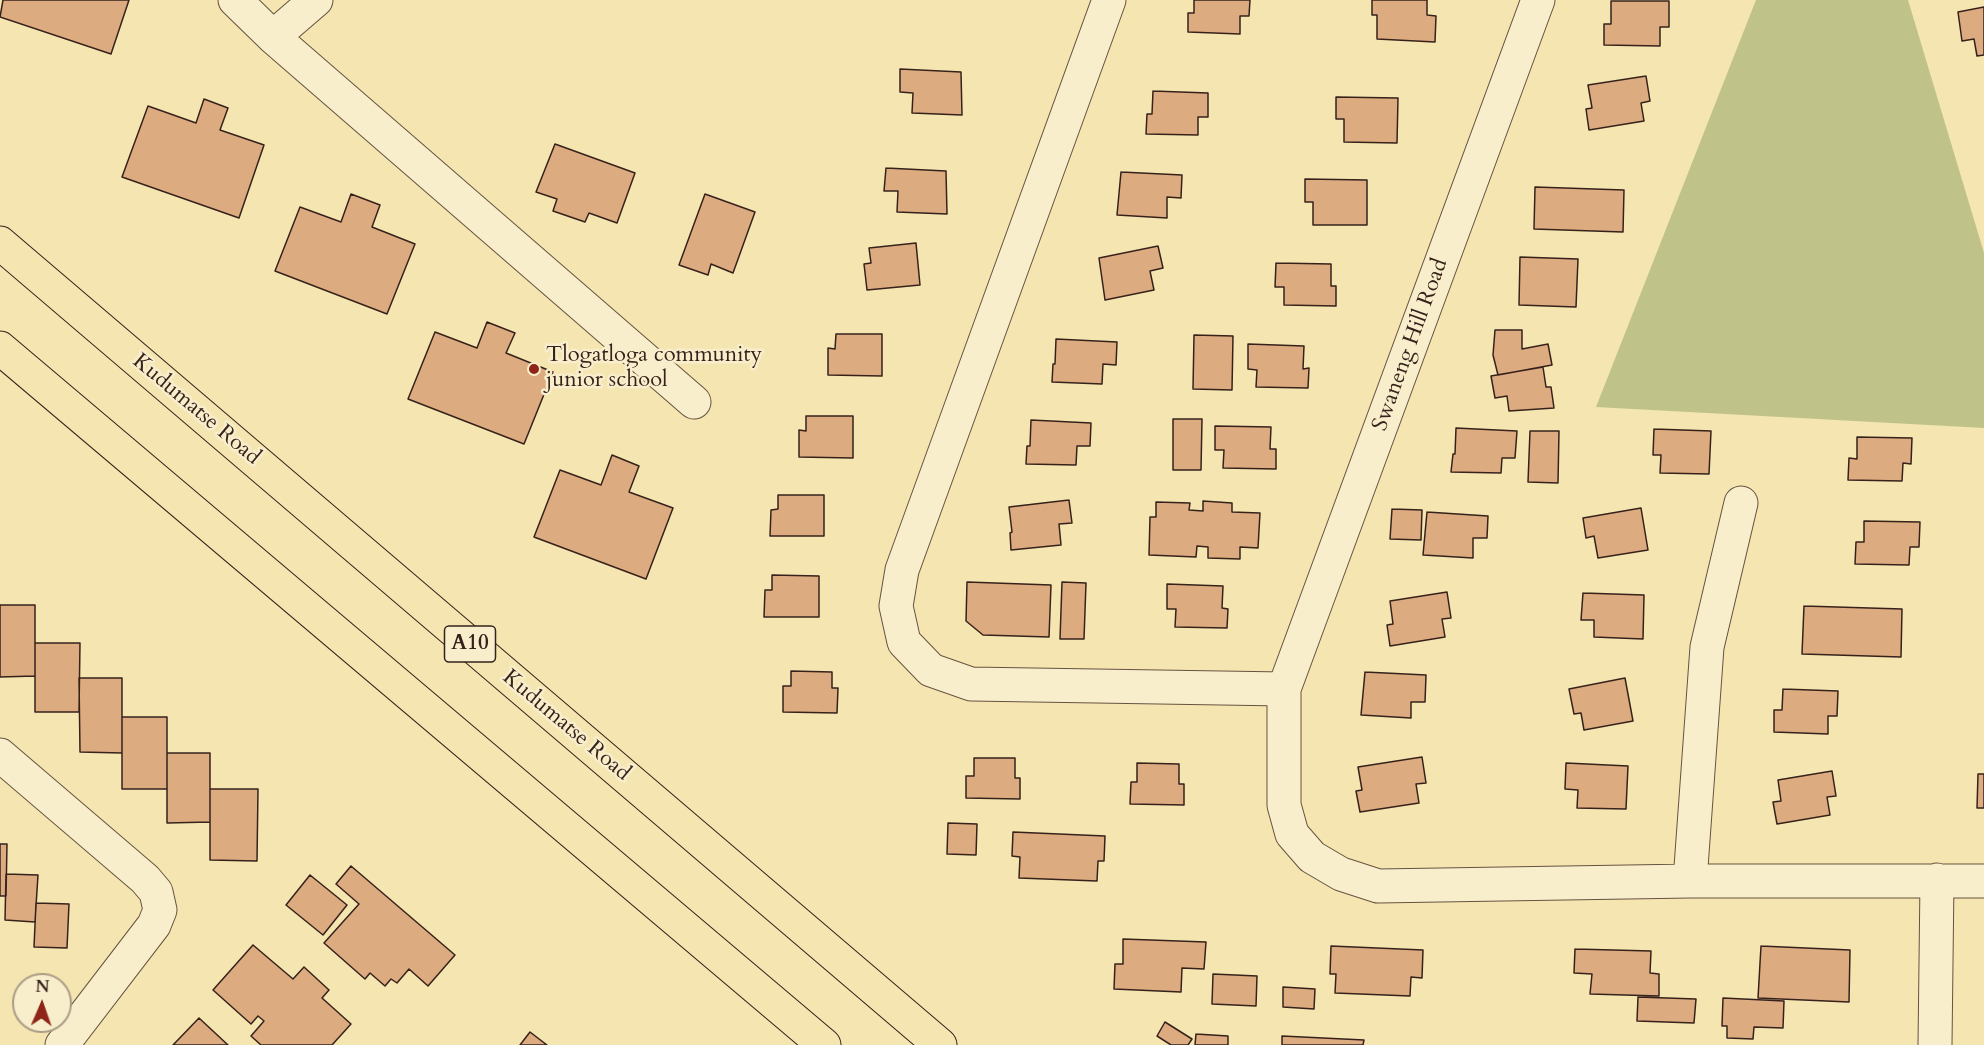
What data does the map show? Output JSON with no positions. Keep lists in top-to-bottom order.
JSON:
{
  "streets": {
    "main road": ["Kudumatse Road", "A10"],
    "street": ["Swaneng Hill Road"]
  },
  "places": ["Tlogatloga community junior school"],
  "north": "top"
}
